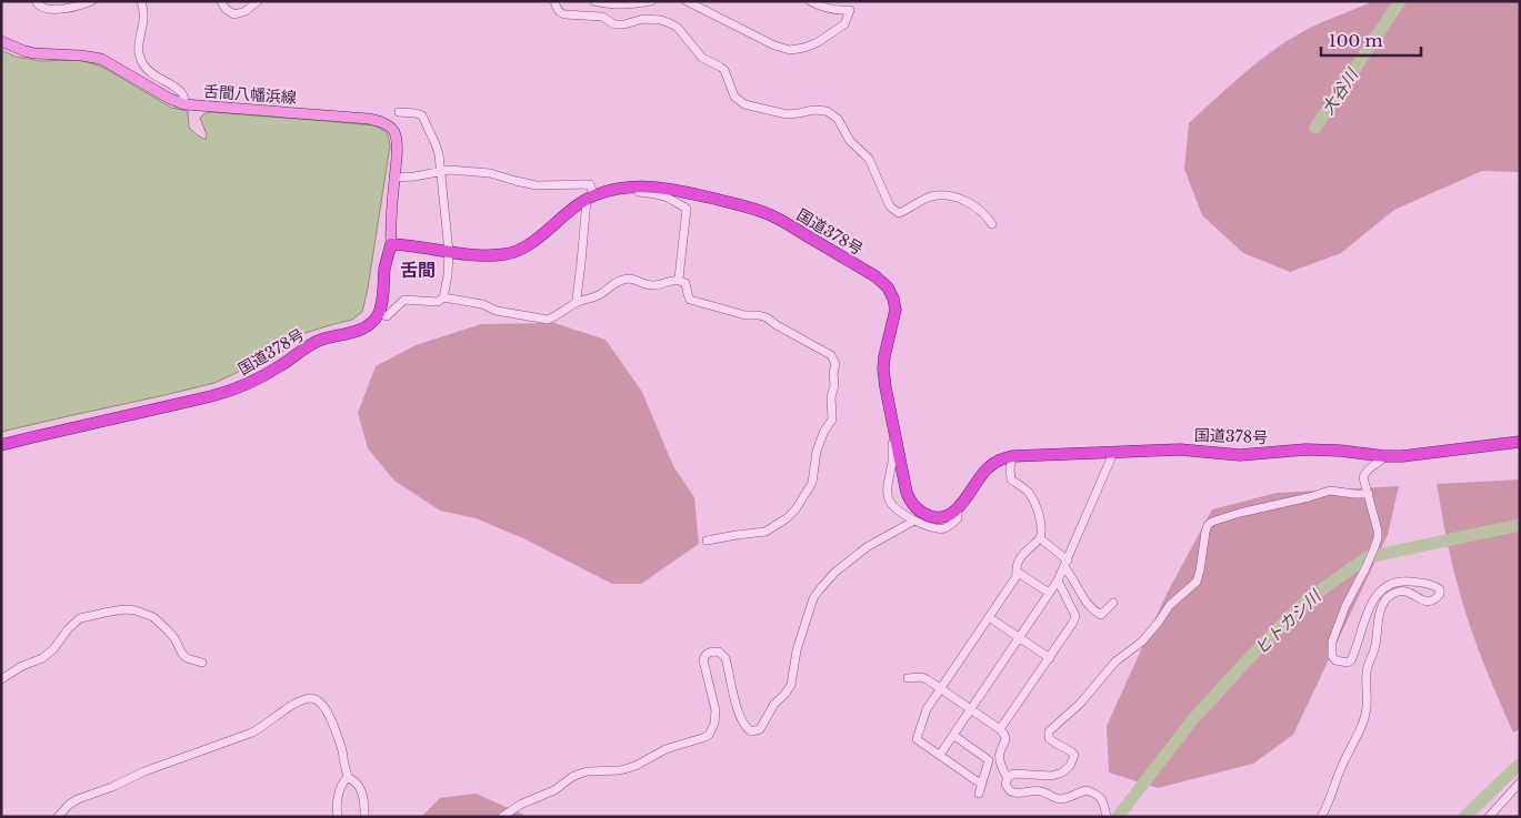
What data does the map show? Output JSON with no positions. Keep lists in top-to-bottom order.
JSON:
{
  "streets": {
    "highway": ["国道378号"],
    "main road": ["舌間八幡浜線"]
  },
  "crossings": [
    ["舌間八幡浜線", "国道378号"]
  ],
  "districts": ["舌間"],
  "water": ["大谷川", "ヒトカシ川"],
  "scale_bar": "100 m"
}
